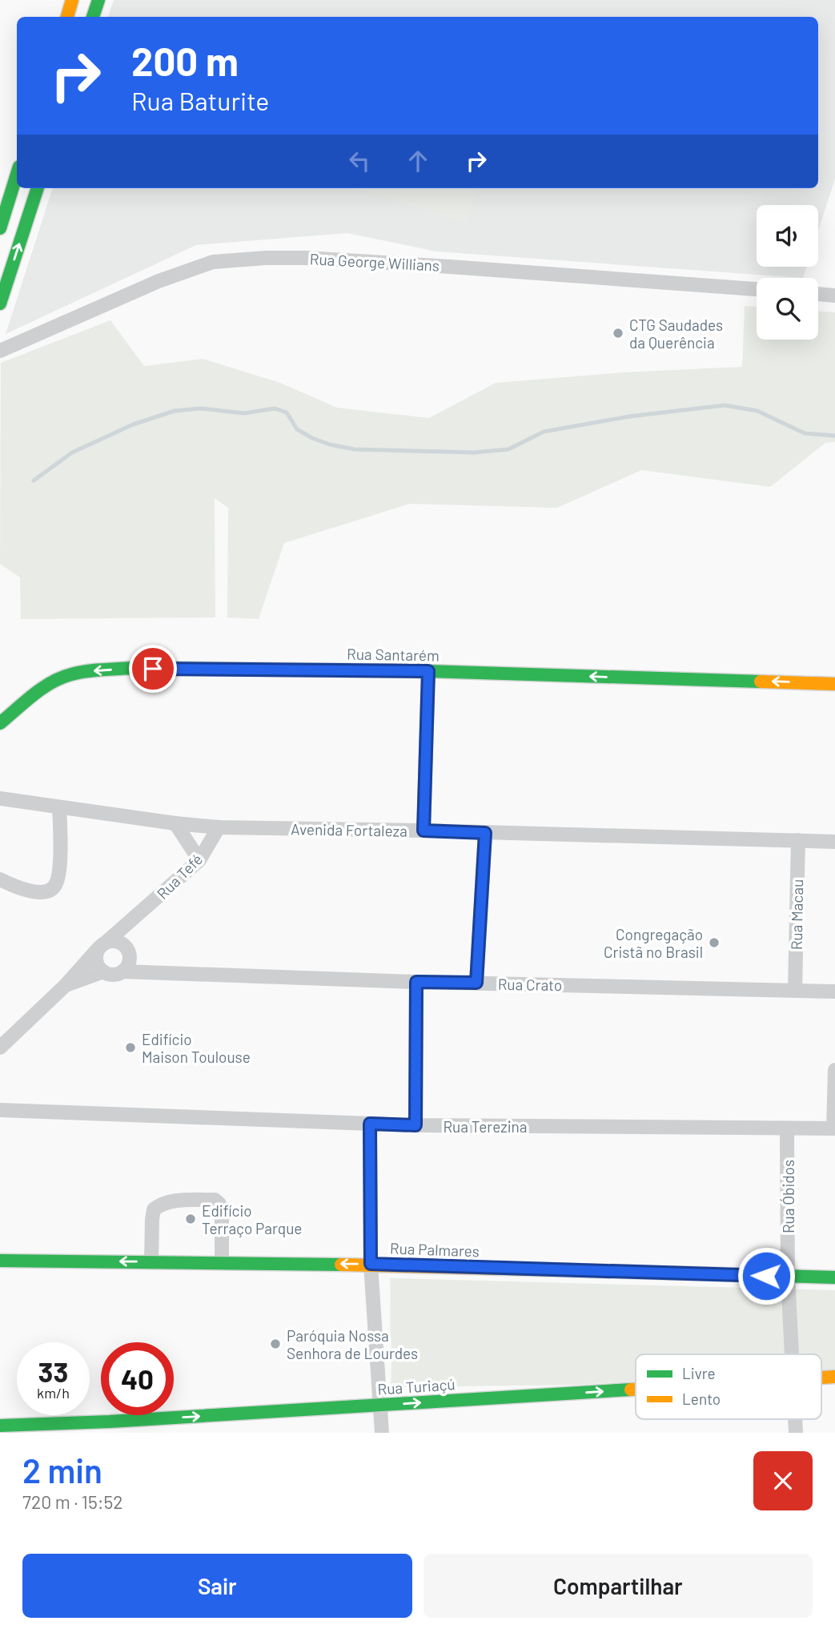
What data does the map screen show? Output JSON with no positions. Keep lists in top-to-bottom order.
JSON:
{
  "streets": {
    "street": [
      "Rua George Willians",
      "Rua Santarém",
      "Avenida Fortaleza",
      "Rua Tefé",
      "Rua Macau",
      "Rua Crato",
      "Rua Terezina",
      "Rua Óbidos",
      "Rua Palmares",
      "Rua Turiaçú"
    ]
  },
  "crossings": [
    ["Avenida Fortaleza", "Rua Tefé"],
    ["Avenida Fortaleza", "Rua Macau"],
    ["Rua Tefé", "Rua Crato"],
    ["Rua Macau", "Rua Crato"],
    ["Rua Terezina", "Rua Óbidos"],
    ["Rua Óbidos", "Rua Palmares"]
  ],
  "one_way": ["Rua Santarém", "Rua Palmares", "Rua Turiaçú"],
  "places": [
    "CTG Saudades da Querência",
    "Congregação Cristã no Brasil",
    "Edifício Maison Toulouse",
    "Edifício Terraço Parque",
    "Paróquia Nossa Senhora de Lourdes"
  ],
  "legend": ["Livre", "Lento"],
  "page": {
    "turn": ["200 m", "Rua Baturite"],
    "speed": "33 km/h",
    "limit": "40",
    "heading": ["2 min", "720 m · 15:52"],
    "buttons": ["Sair", "Compartilhar"]
  }
}
